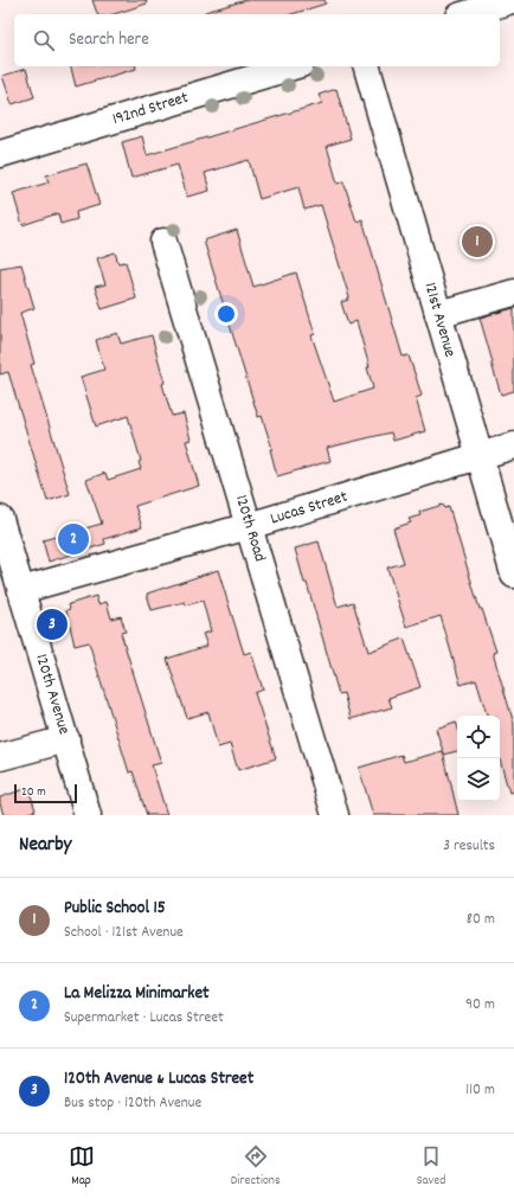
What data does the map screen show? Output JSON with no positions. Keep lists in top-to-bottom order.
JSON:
{
  "streets": {
    "street": [
      "192nd Street",
      "121st Avenue",
      "Lucas Street",
      "120th Road",
      "120th Avenue"
    ]
  },
  "crossings": [
    ["121st Avenue", "Lucas Street"],
    ["Lucas Street", "120th Road"],
    ["Lucas Street", "120th Avenue"]
  ],
  "scale_bar": "20 m",
  "page": {
    "search": "Search here",
    "pins": ["1", "2", "3"],
    "scale": "20 m",
    "heading": ["Nearby", "3 results"],
    "list": [
      {
        "mark": "1",
        "name": "Public School 15",
        "note": "School · 121st Avenue",
        "value": "80 m"
      },
      {
        "mark": "2",
        "name": "La Melizza Minimarket",
        "note": "Supermarket · Lucas Street",
        "value": "90 m"
      },
      {
        "mark": "3",
        "name": "120th Avenue & Lucas Street",
        "note": "Bus stop · 120th Avenue",
        "value": "110 m"
      }
    ],
    "nav": ["Map", "Directions", "Saved"]
  }
}
